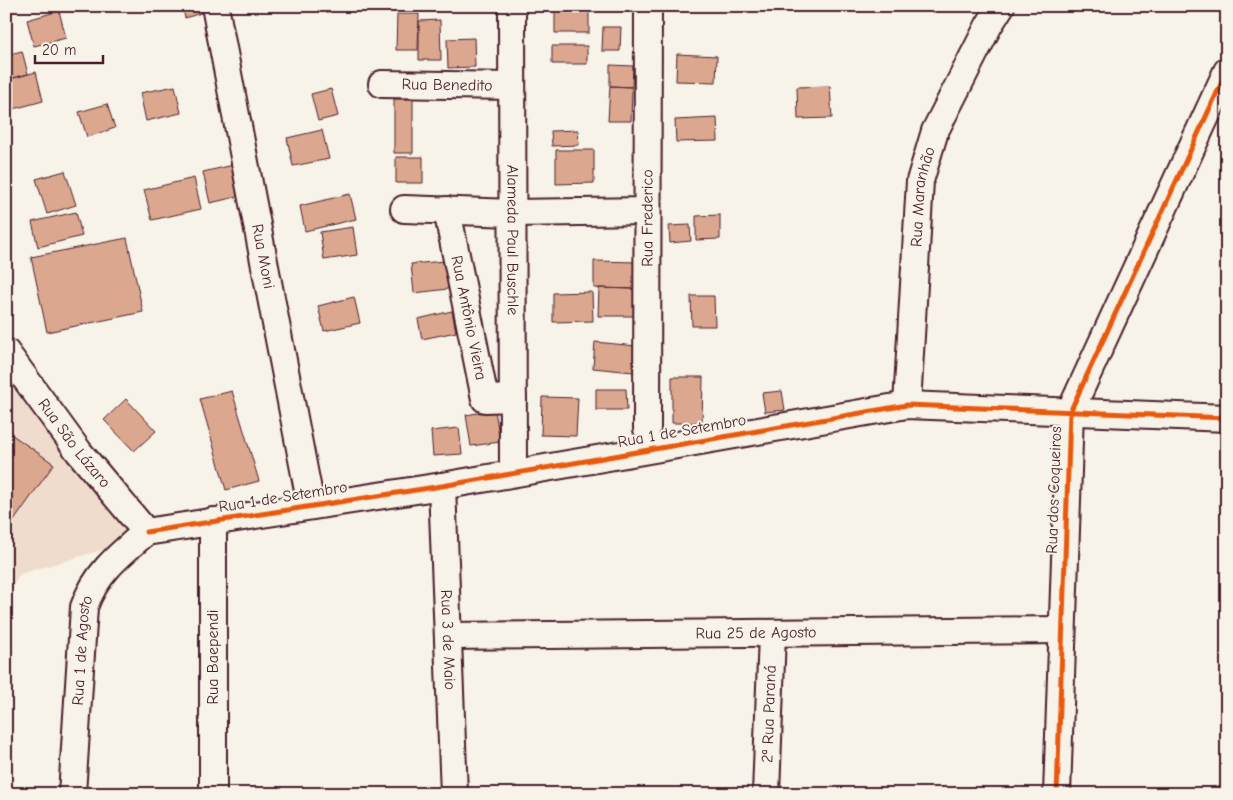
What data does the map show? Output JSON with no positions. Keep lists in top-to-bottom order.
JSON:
{
  "streets": {
    "street": [
      "Rua Benedito",
      "Rua Maranhão",
      "Rua Frederico",
      "Alameda Paul Buschle",
      "Rua Moni",
      "Rua Antônio Vieira",
      "Rua 1 de Setembro",
      "Rua São Lázaro",
      "Rua dos Coqueiros",
      "Rua 25 de Agosto",
      "Rua 3 de Maio",
      "Rua 1 de Agosto",
      "Rua Baependi",
      "2ª Rua Paraná"
    ]
  },
  "crossings": [
    ["Rua Benedito", "Alameda Paul Buschle"],
    ["Rua Maranhão", "Rua 1 de Setembro"],
    ["Alameda Paul Buschle", "Rua Antônio Vieira"],
    ["Alameda Paul Buschle", "Rua 1 de Setembro"],
    ["Rua Moni", "Rua 1 de Setembro"],
    ["Rua 1 de Setembro", "Rua São Lázaro"],
    ["Rua 1 de Setembro", "Rua dos Coqueiros"],
    ["Rua 1 de Setembro", "Rua 3 de Maio"],
    ["Rua 1 de Setembro", "Rua 1 de Agosto"],
    ["Rua 1 de Setembro", "Rua Baependi"],
    ["Rua São Lázaro", "Rua 1 de Agosto"],
    ["Rua dos Coqueiros", "Rua 25 de Agosto"],
    ["Rua 25 de Agosto", "Rua 3 de Maio"],
    ["Rua 25 de Agosto", "2ª Rua Paraná"]
  ],
  "scale_bar": "20 m"
}
